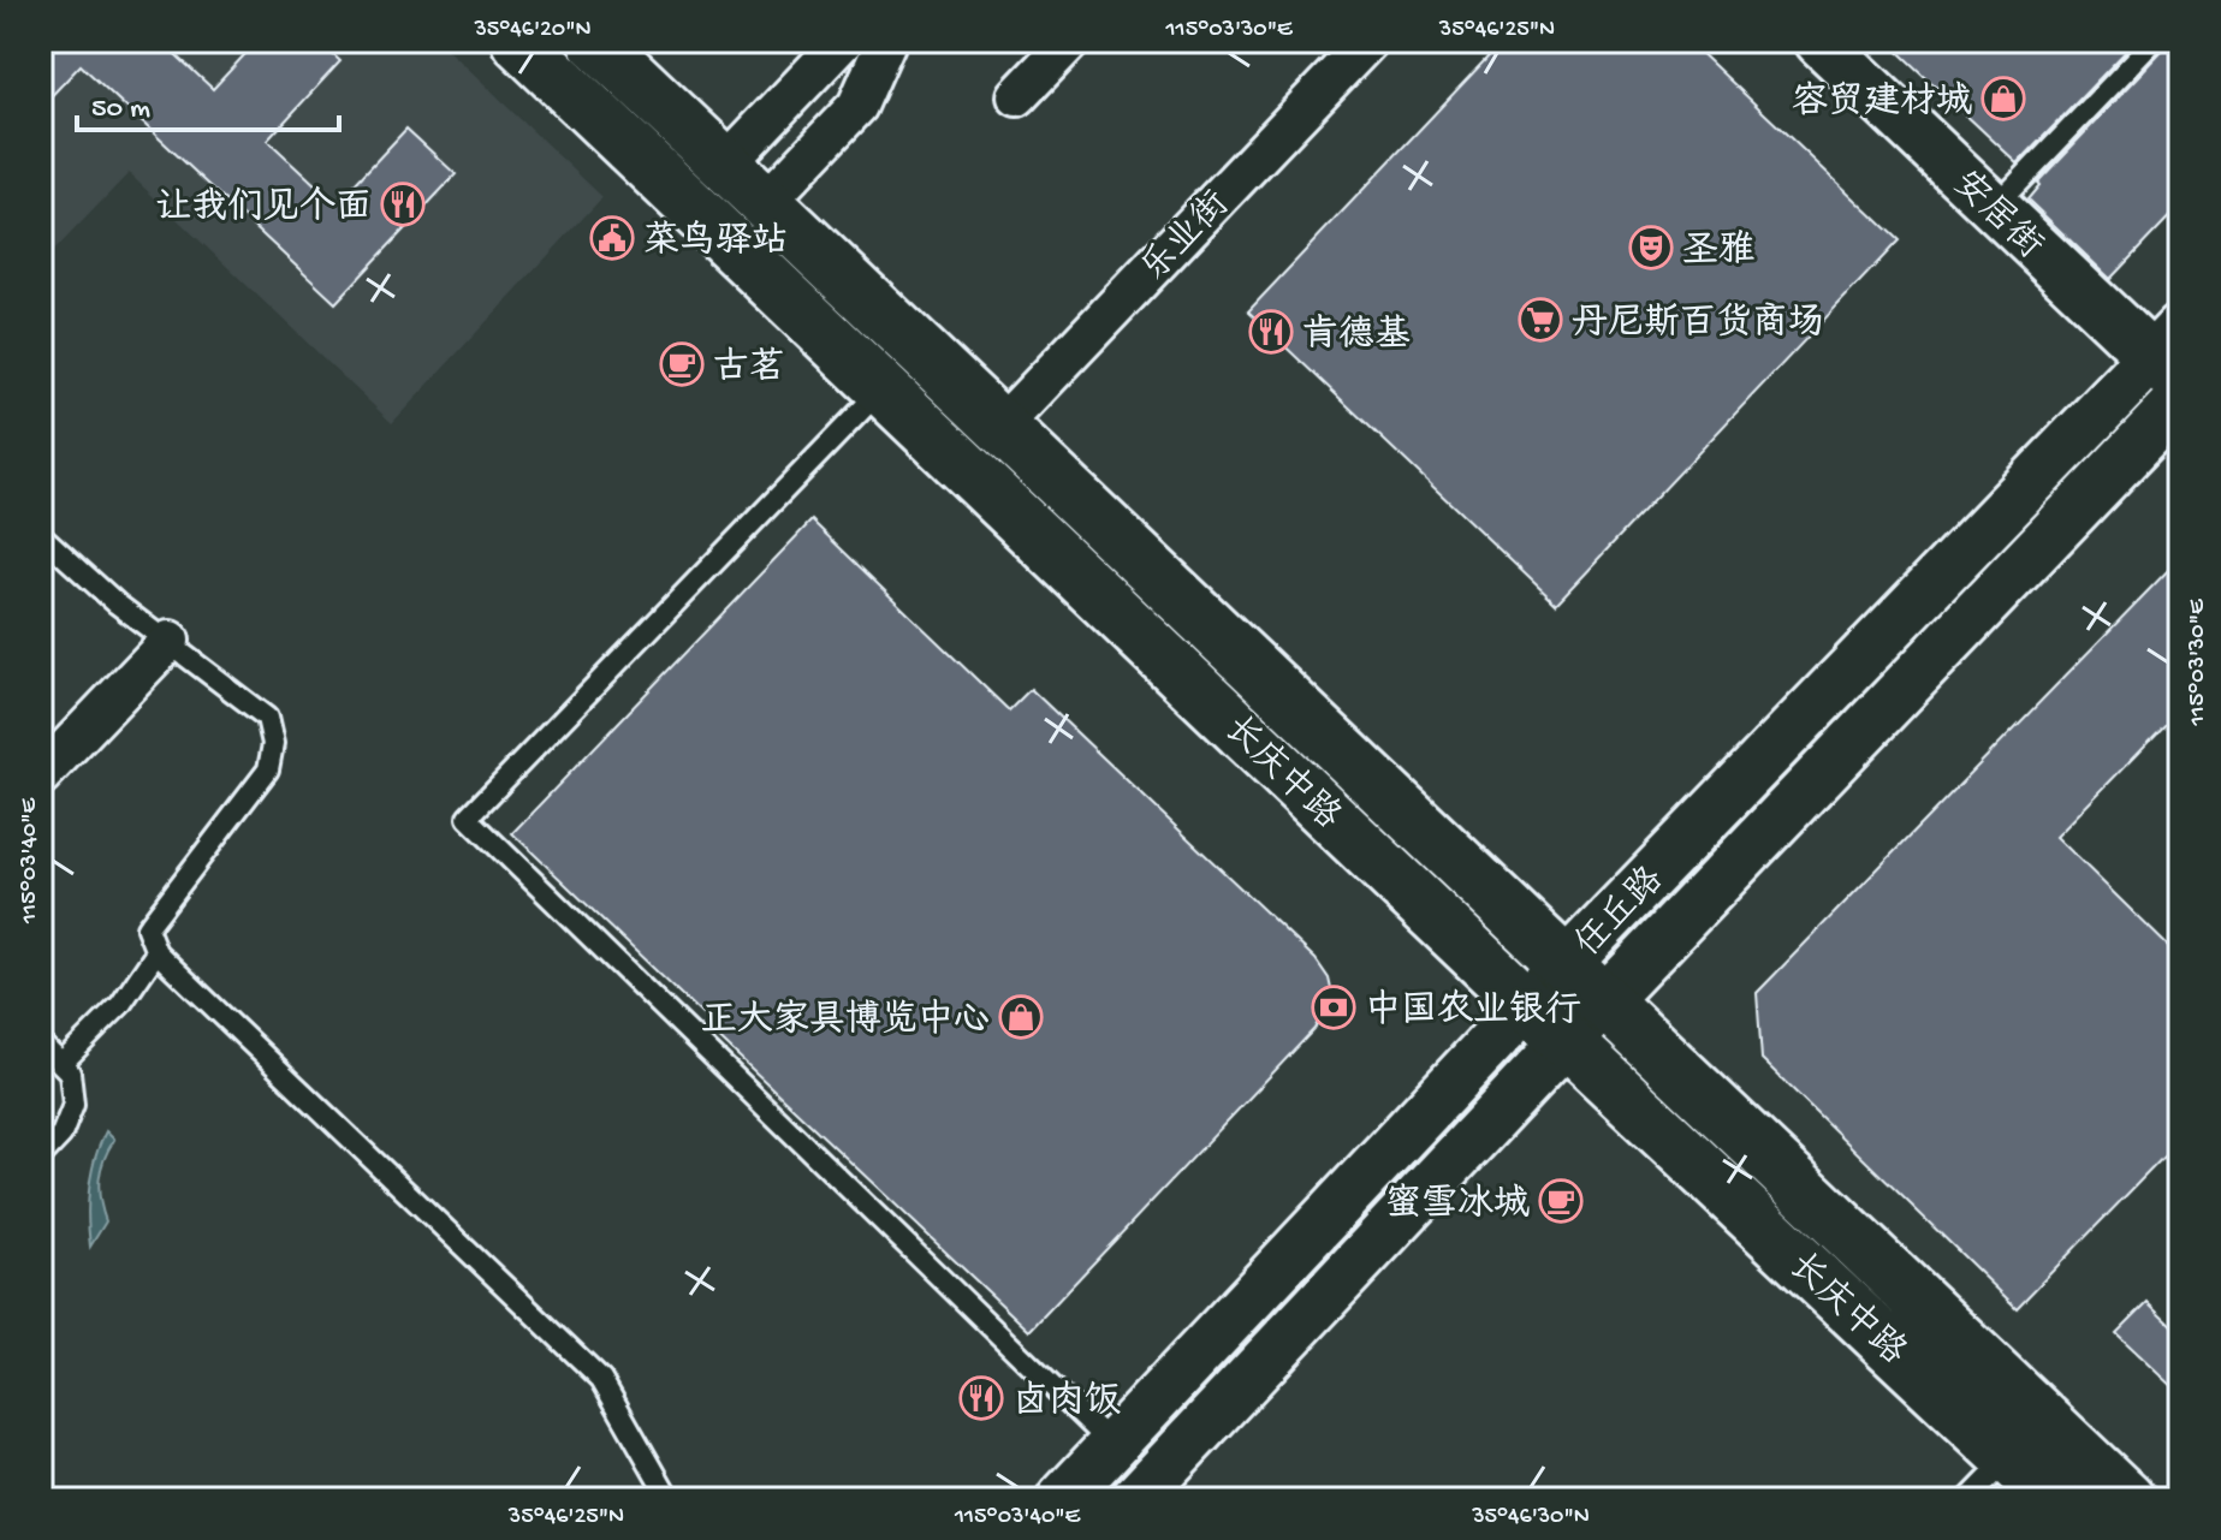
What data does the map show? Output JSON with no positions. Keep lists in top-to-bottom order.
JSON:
{
  "streets": {
    "main road": ["长庆中路"],
    "street": ["安居街", "乐业街", "任丘路"]
  },
  "crossings": [
    ["安居街", "任丘路"],
    ["乐业街", "长庆中路"],
    ["长庆中路", "任丘路"]
  ],
  "places": {
    "shop": ["容贸建材城", "正大家具博览中心"],
    "restaurant": ["让我们见个面", "肯德基", "卤肉饭"],
    "public building": ["菜鸟驿站"],
    "theatre": ["圣雅"],
    "supermarket": ["丹尼斯百货商场"],
    "cafe": ["古茗", "蜜雪冰城"],
    "bank": ["中国农业银行"]
  },
  "scale_bar": "50 m",
  "coordinates": [
    "35°46'20\"N",
    "115°03'30\"E",
    "35°46'25\"N",
    "115°03'40\"E",
    "35°46'30\"N"
  ]
}
